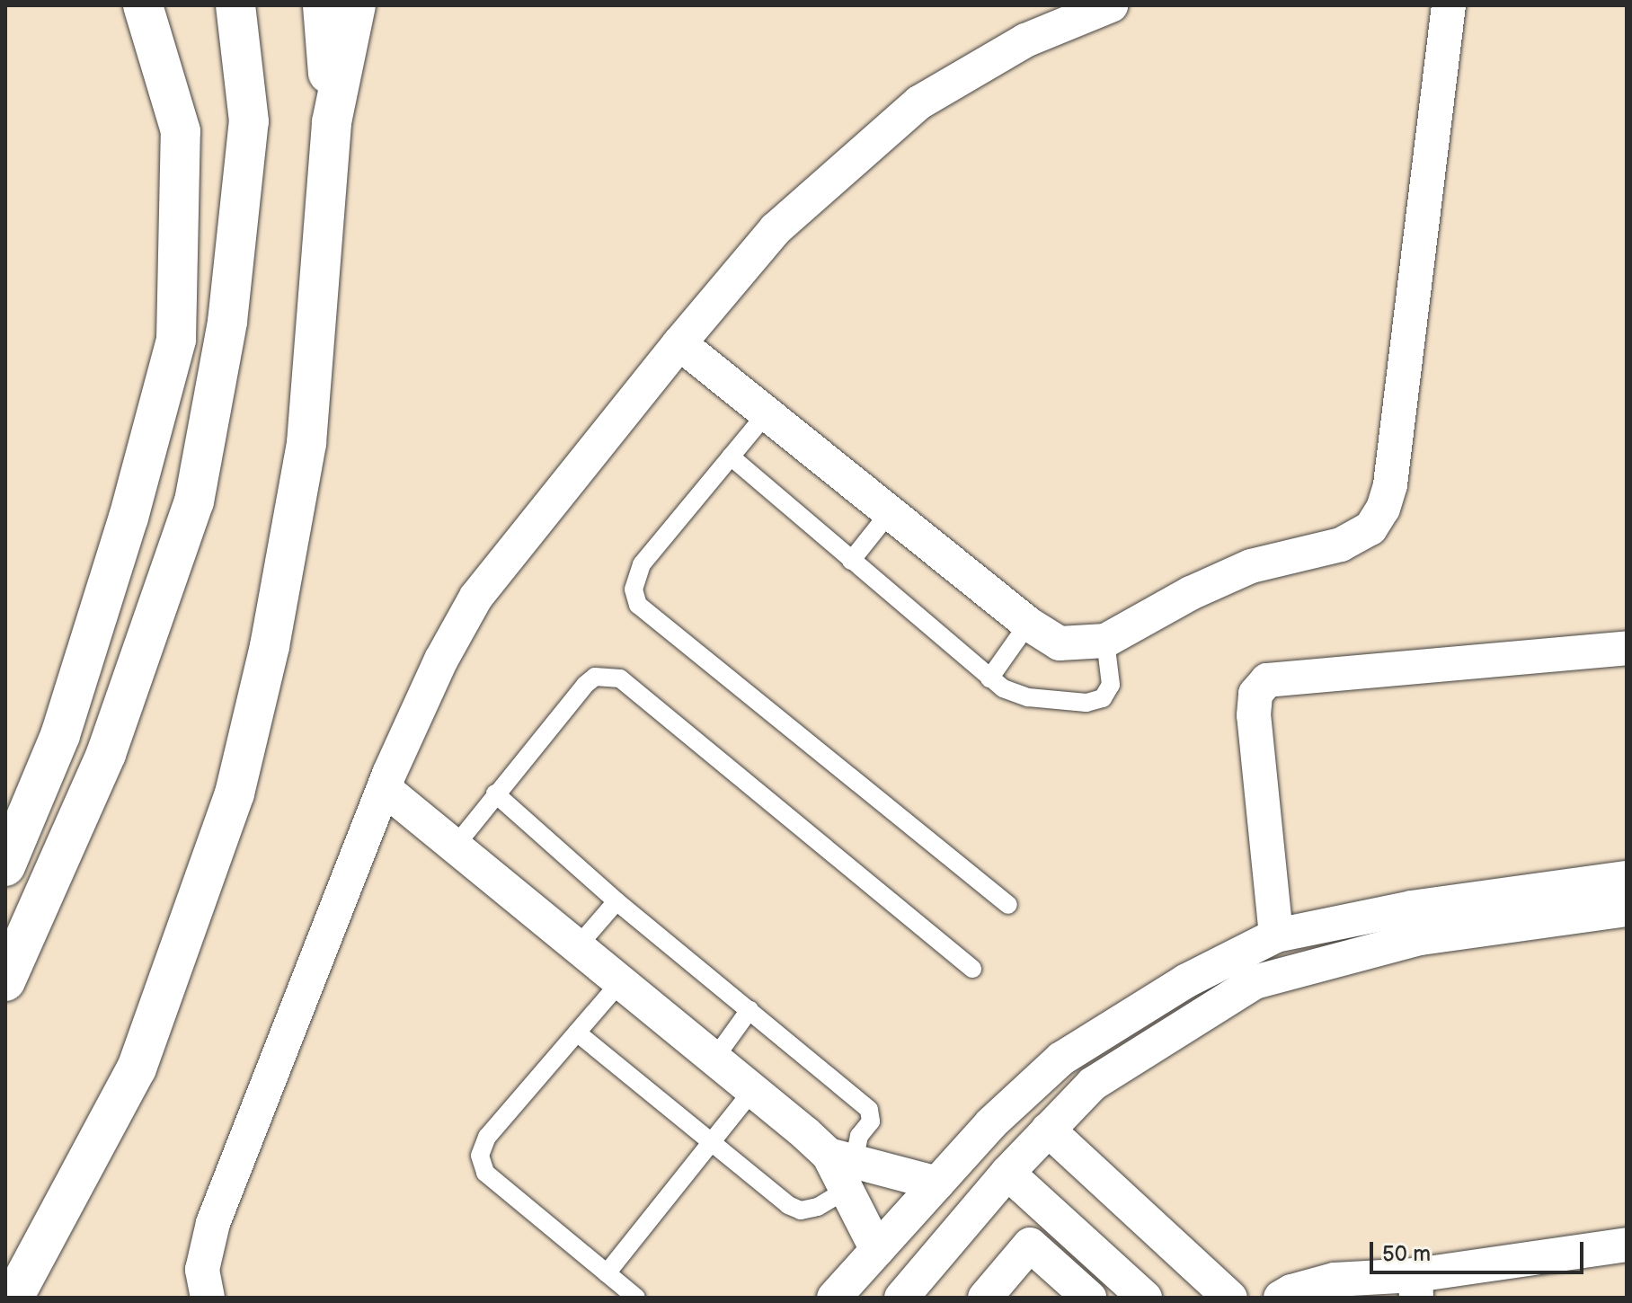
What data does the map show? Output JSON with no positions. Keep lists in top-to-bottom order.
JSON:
{
  "scale_bar": "50 m"
}
